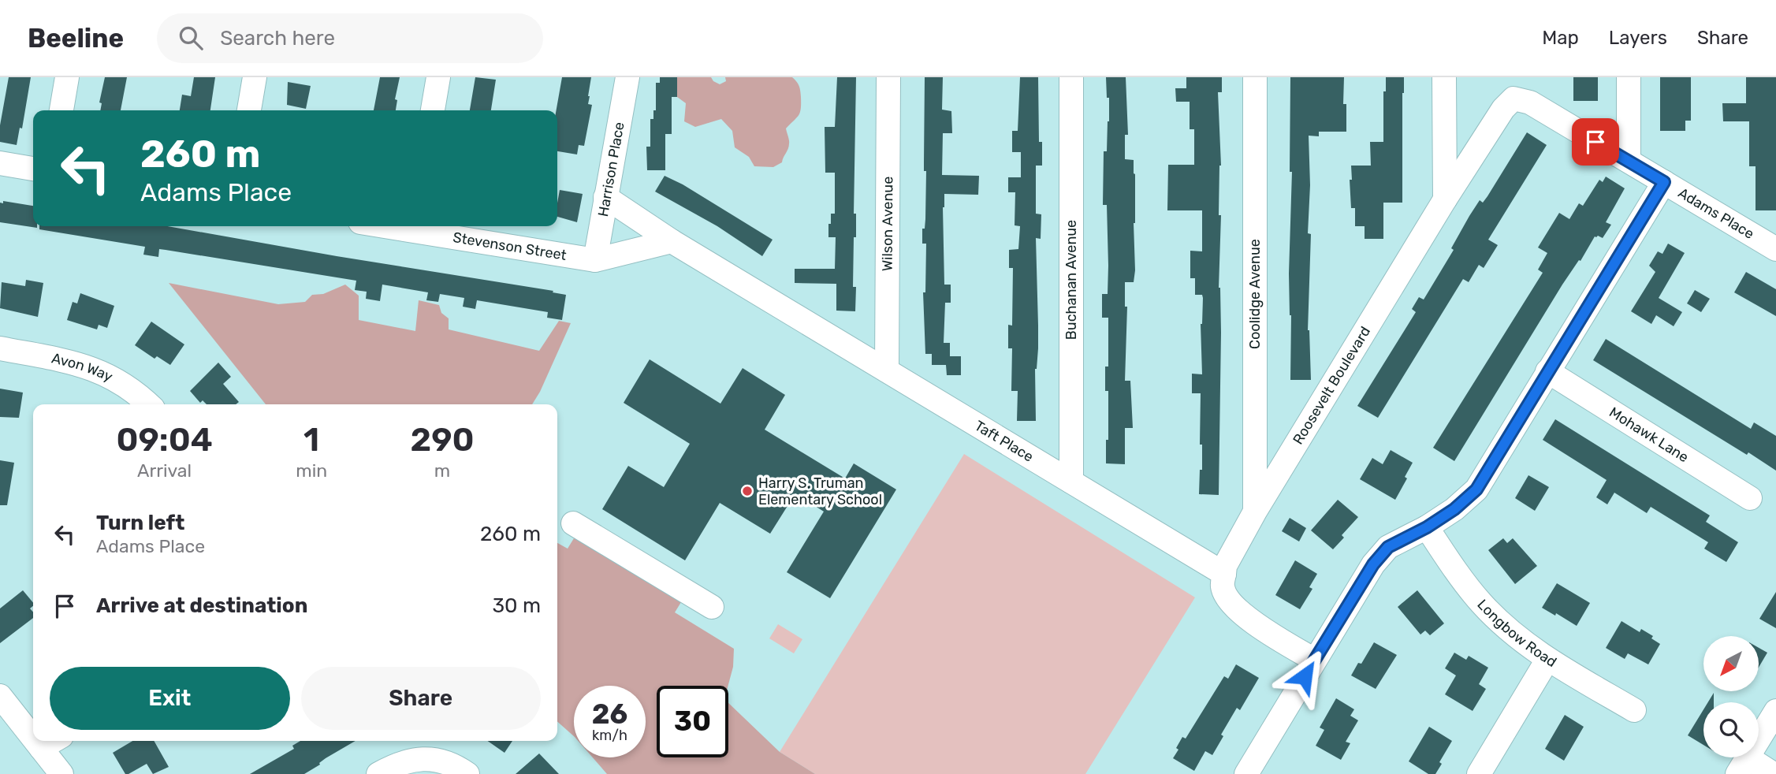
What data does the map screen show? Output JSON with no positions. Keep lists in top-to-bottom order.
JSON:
{
  "streets": {
    "street": [
      "Harrison Place",
      "Adams Place",
      "Wilson Avenue",
      "Stevenson Street",
      "Buchanan Avenue",
      "Coolidge Avenue",
      "Avon Way",
      "Roosevelt Boulevard",
      "Mohawk Lane",
      "Taft Place",
      "Longbow Road"
    ]
  },
  "crossings": [
    ["Harrison Place", "Stevenson Street"],
    ["Harrison Place", "Taft Place"],
    ["Adams Place", "Roosevelt Boulevard"],
    ["Wilson Avenue", "Taft Place"],
    ["Buchanan Avenue", "Taft Place"],
    ["Coolidge Avenue", "Roosevelt Boulevard"],
    ["Roosevelt Boulevard", "Taft Place"]
  ],
  "places": ["Harry S. Truman Elementary School"],
  "north": "bottom left",
  "page": {
    "header": "Beeline",
    "search": "Search here",
    "nav": ["Map", "Layers", "Share"],
    "turn": ["260 m", "Adams Place"],
    "eta": [
      "09:04",
      "Arrival",
      "1",
      "min",
      "290",
      "m"
    ],
    "list": [
      {
        "name": "Turn left",
        "note": "Adams Place",
        "value": "260 m"
      },
      {
        "name": "Arrive at destination",
        "value": "30 m"
      }
    ],
    "buttons": ["Exit", "Share"],
    "speed": "26 km/h",
    "limit": "30"
  }
}
